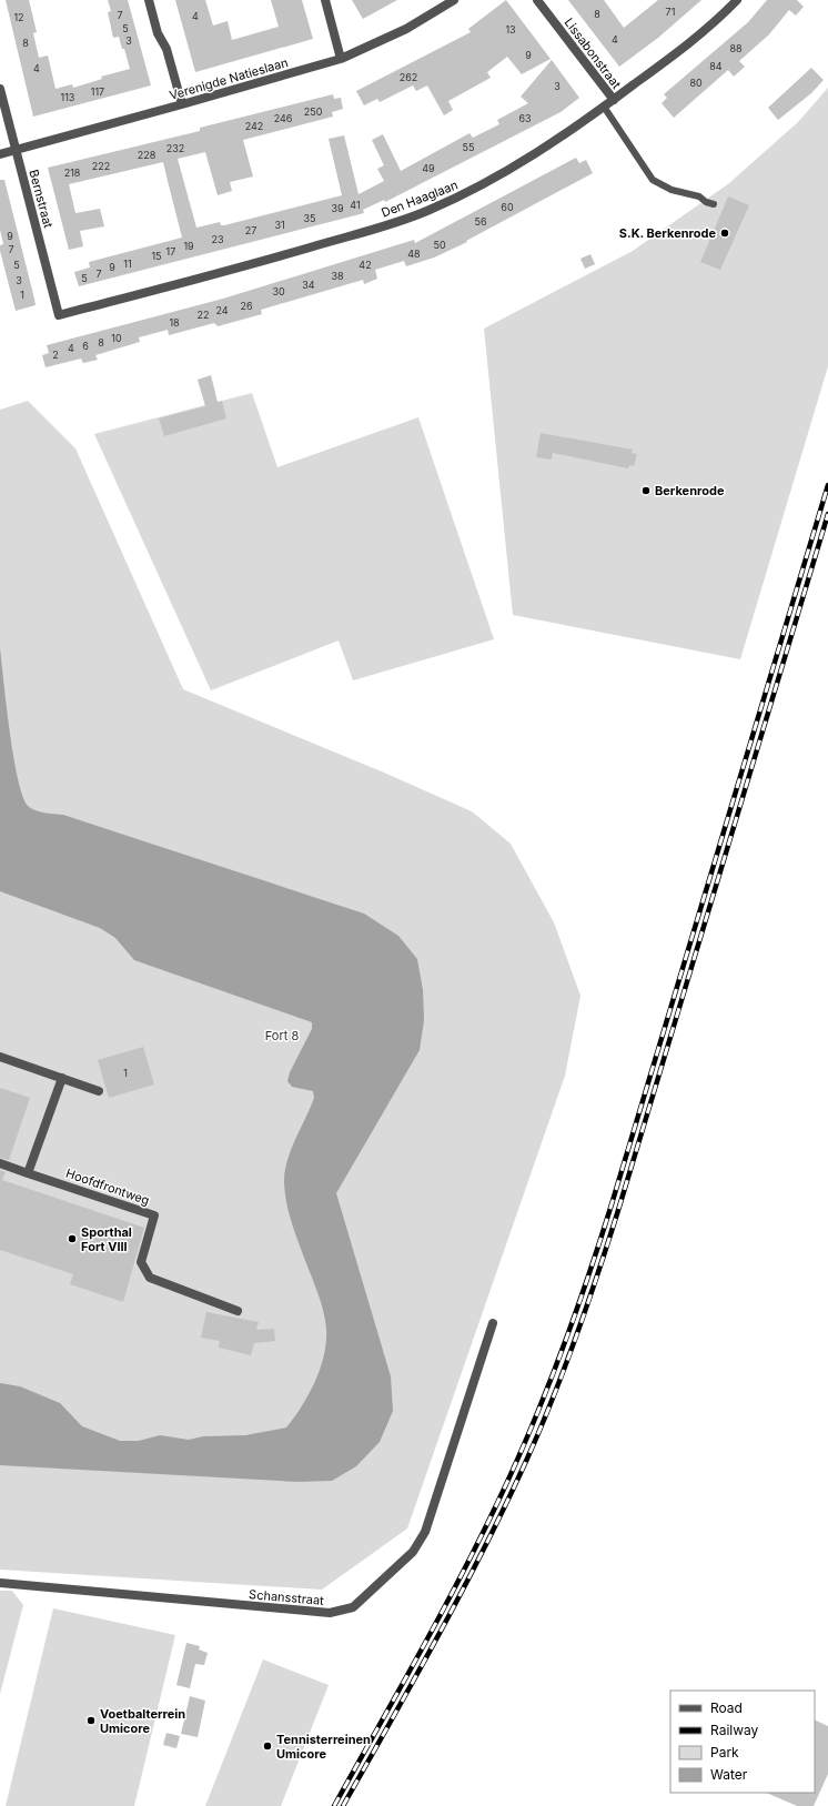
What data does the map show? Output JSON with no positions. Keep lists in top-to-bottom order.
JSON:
{
  "streets": {
    "street": [
      "Lissabonstraat",
      "Verenigde Natieslaan",
      "Bernstraat",
      "Den Haaglaan",
      "Hoofdfrontweg",
      "Schansstraat"
    ]
  },
  "crossings": [
    ["Lissabonstraat", "Den Haaglaan"],
    ["Verenigde Natieslaan", "Bernstraat"],
    ["Bernstraat", "Den Haaglaan"]
  ],
  "parks": ["Fort 8"],
  "places": [
    "S.K. Berkenrode",
    "Berkenrode",
    "Sporthal Fort VIII",
    "Voetbalterrein Umicore",
    "Tennisterreinen Umicore"
  ],
  "house_numbers": [
    "71",
    "8",
    "7",
    "4",
    "12",
    "5",
    "13",
    "4",
    "3",
    "8",
    "88",
    "9",
    "84",
    "4",
    "262",
    "80",
    "3",
    "117",
    "113",
    "250",
    "246",
    "63",
    "242",
    "55",
    "232",
    "228",
    "222",
    "49",
    "218",
    "41",
    "60",
    "39",
    "35",
    "56",
    "31",
    "27",
    "9",
    "23",
    "50",
    "19",
    "7",
    "17",
    "48",
    "15",
    "11",
    "5",
    "42",
    "9",
    "7",
    "38",
    "5",
    "3",
    "34",
    "30",
    "1",
    "26",
    "24",
    "22",
    "18",
    "10",
    "8",
    "6",
    "4",
    "2",
    "1"
  ],
  "legend": [
    "Road",
    "Railway",
    "Park",
    "Water"
  ]
}
